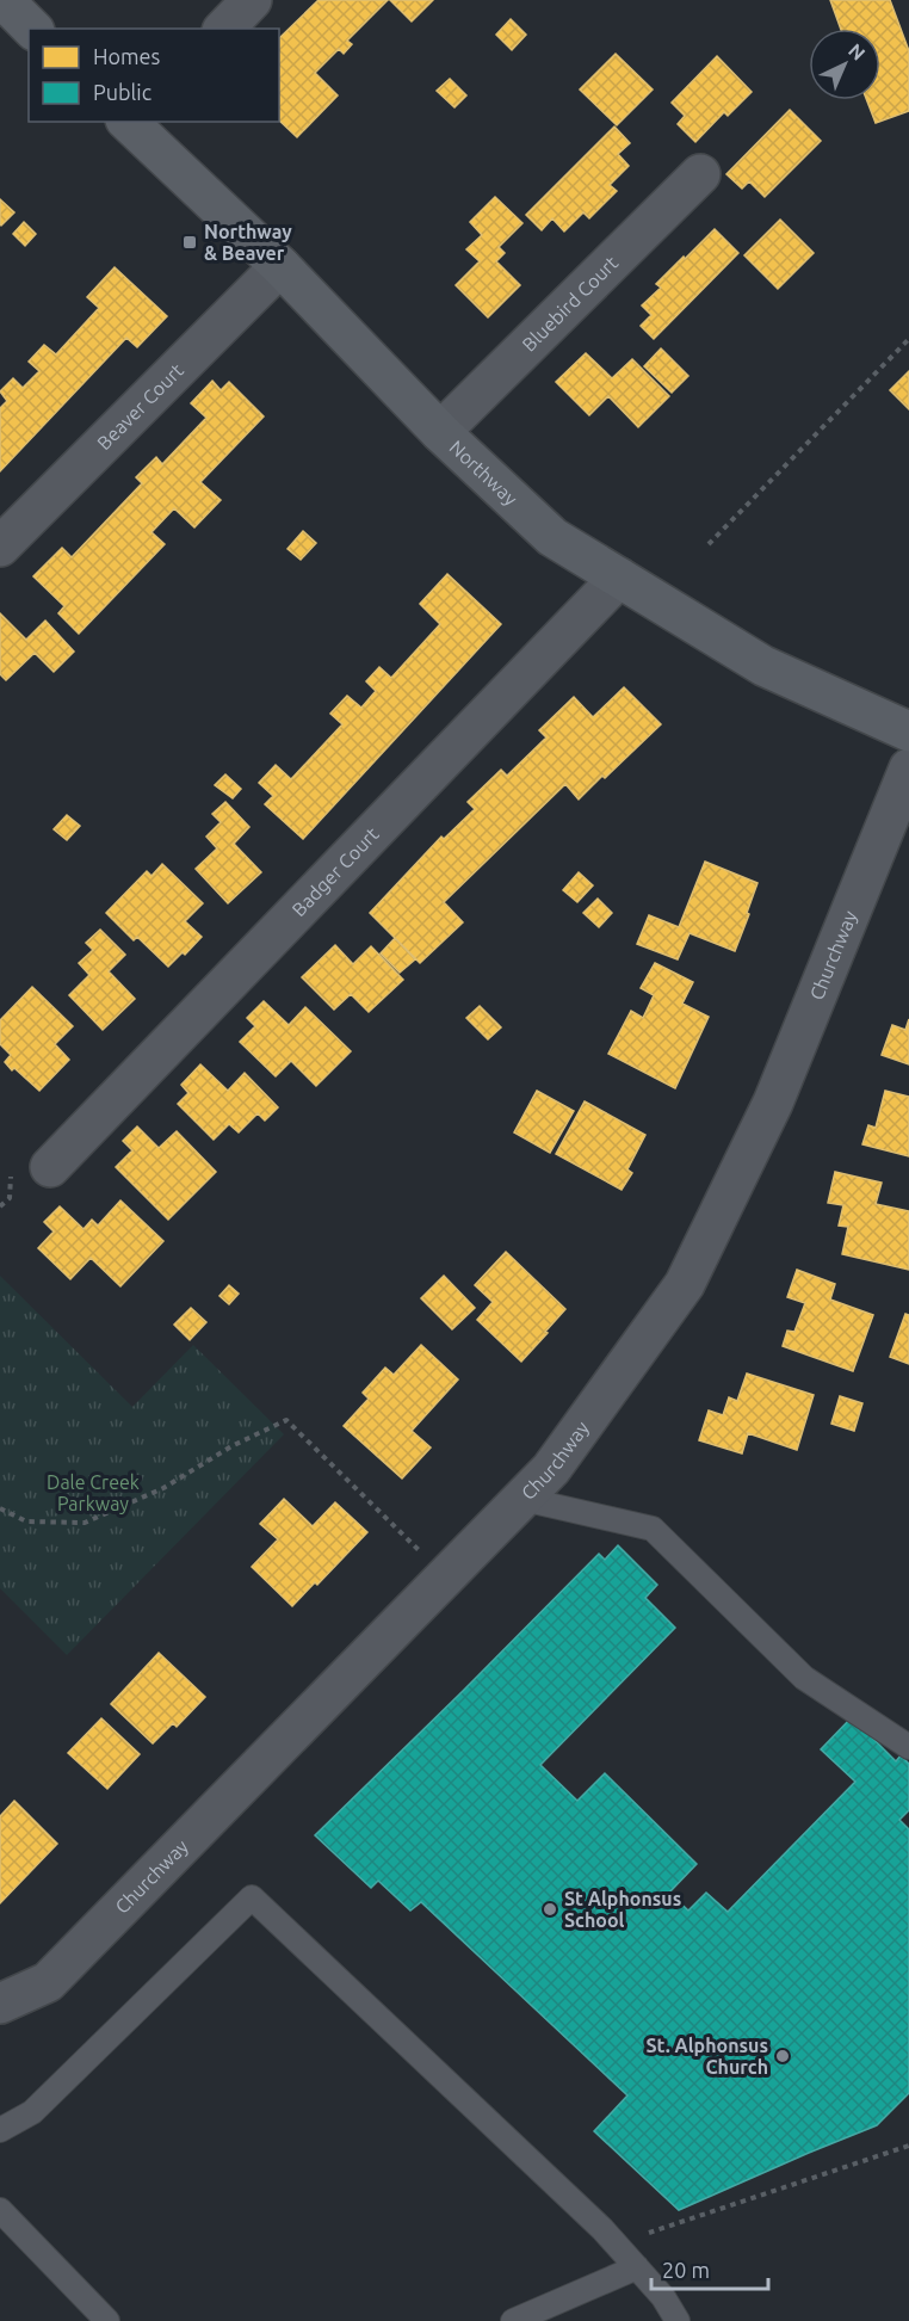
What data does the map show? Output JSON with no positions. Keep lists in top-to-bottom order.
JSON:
{
  "streets": {
    "street": [
      "Bluebird Court",
      "Beaver Court",
      "Northway",
      "Badger Court",
      "Churchway"
    ]
  },
  "crossings": [
    ["Bluebird Court", "Northway"],
    ["Beaver Court", "Northway"],
    ["Northway", "Badger Court"]
  ],
  "parks": ["Dale Creek Parkway"],
  "places": {
    "transit": ["Northway & Beaver"],
    "other": ["St Alphonsus School", "St. Alphonsus Church"]
  },
  "legend": ["Homes", "Public"],
  "scale_bar": "20 m",
  "north": "top right"
}
